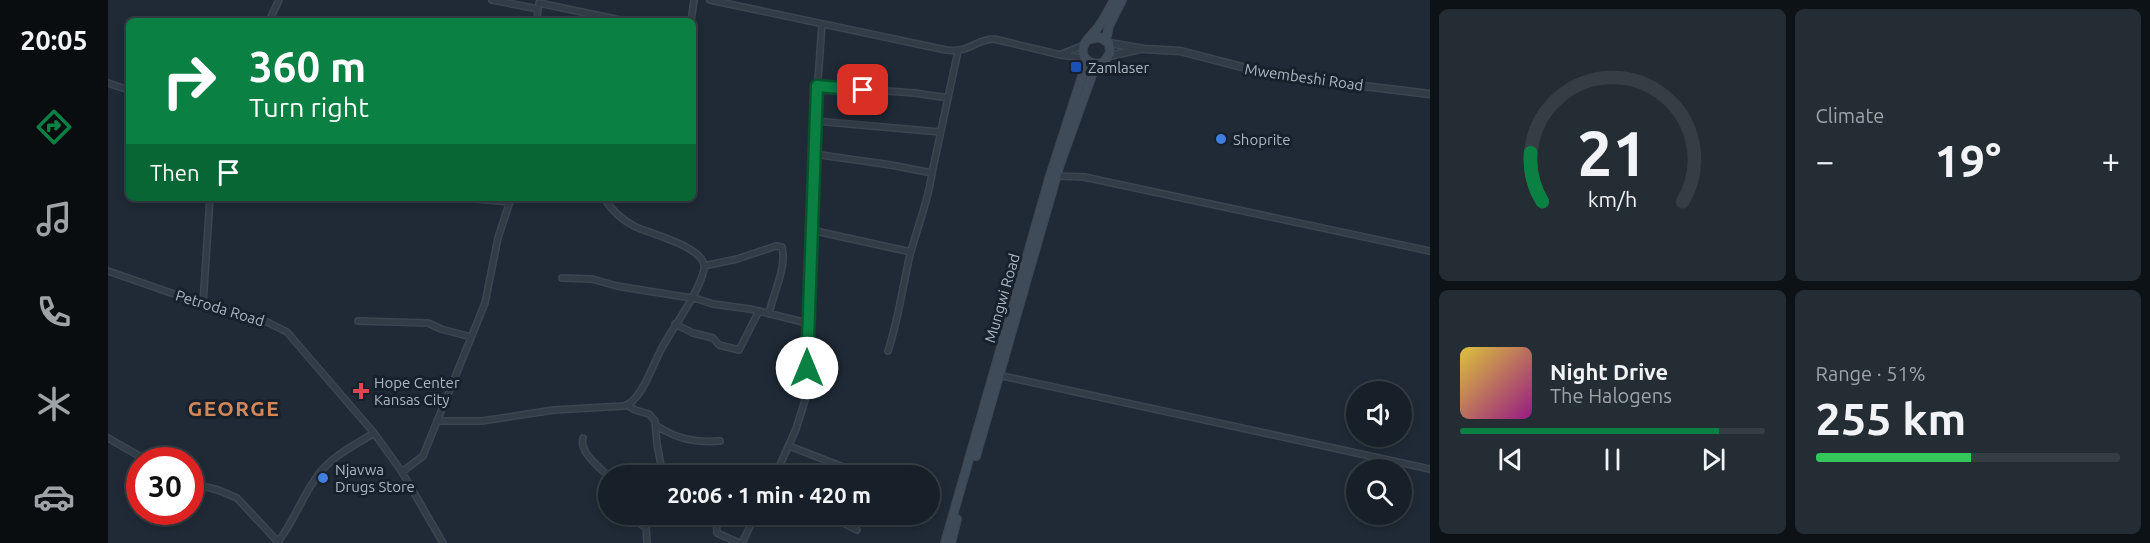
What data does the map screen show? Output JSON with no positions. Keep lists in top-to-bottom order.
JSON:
{
  "streets": {
    "main road": ["Mungwi Road"],
    "street": ["Mwembeshi Road", "Petroda Road"]
  },
  "districts": ["GEORGE"],
  "places": {
    "transit": ["Zamlaser"],
    "other": ["Shoprite", "Njavwa Drugs Store"],
    "health": ["Hope Center Kansas City"]
  },
  "page": {
    "tabs": "20:05",
    "tile": [
      "Climate",
      ["Range · 51%", "255 km"]
    ],
    "turn": ["360 m", "Turn right"],
    "heat": ["−", "19°", "+"],
    "then": "Then",
    "song": ["Night Drive", "The Halogens"],
    "limit": "30",
    "trip": "20:06 · 1 min · 420 m",
    "gauge": ["21", "km/h"]
  }
}
